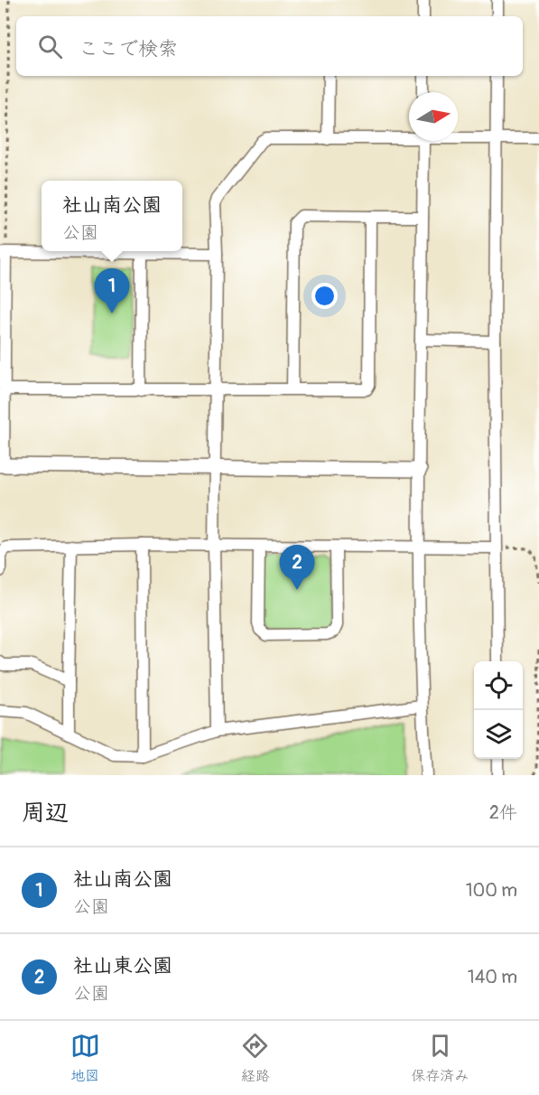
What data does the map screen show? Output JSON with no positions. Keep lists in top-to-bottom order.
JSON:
{
  "north": "right",
  "page": {
    "search": "ここで検索",
    "popup": ["社山南公園", "公園"],
    "pins": ["1", "2"],
    "heading": ["周辺", "2件"],
    "list": [
      {
        "mark": "1",
        "name": "社山南公園",
        "note": "公園",
        "value": "100 m"
      },
      {
        "mark": "2",
        "name": "社山東公園",
        "note": "公園",
        "value": "140 m"
      }
    ],
    "nav": ["地図", "経路", "保存済み"]
  }
}
